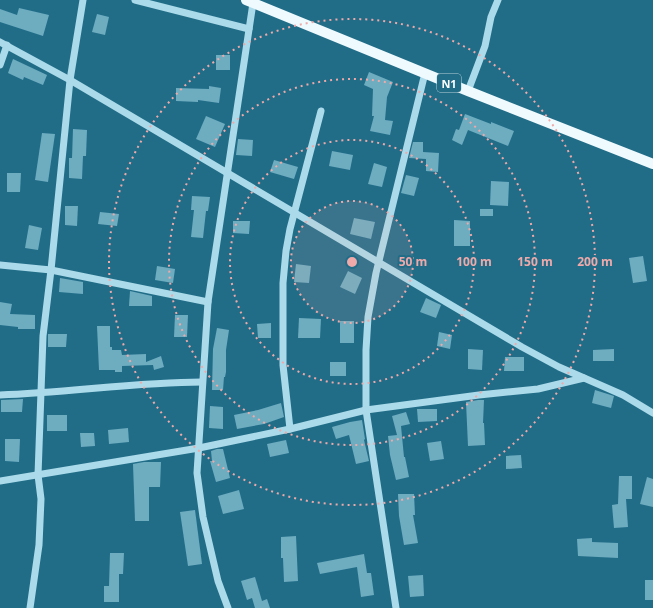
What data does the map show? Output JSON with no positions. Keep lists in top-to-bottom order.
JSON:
{
  "streets": {
    "main road": ["N1"]
  },
  "rings": [
    "50 m",
    "100 m",
    "150 m",
    "200 m"
  ]
}
